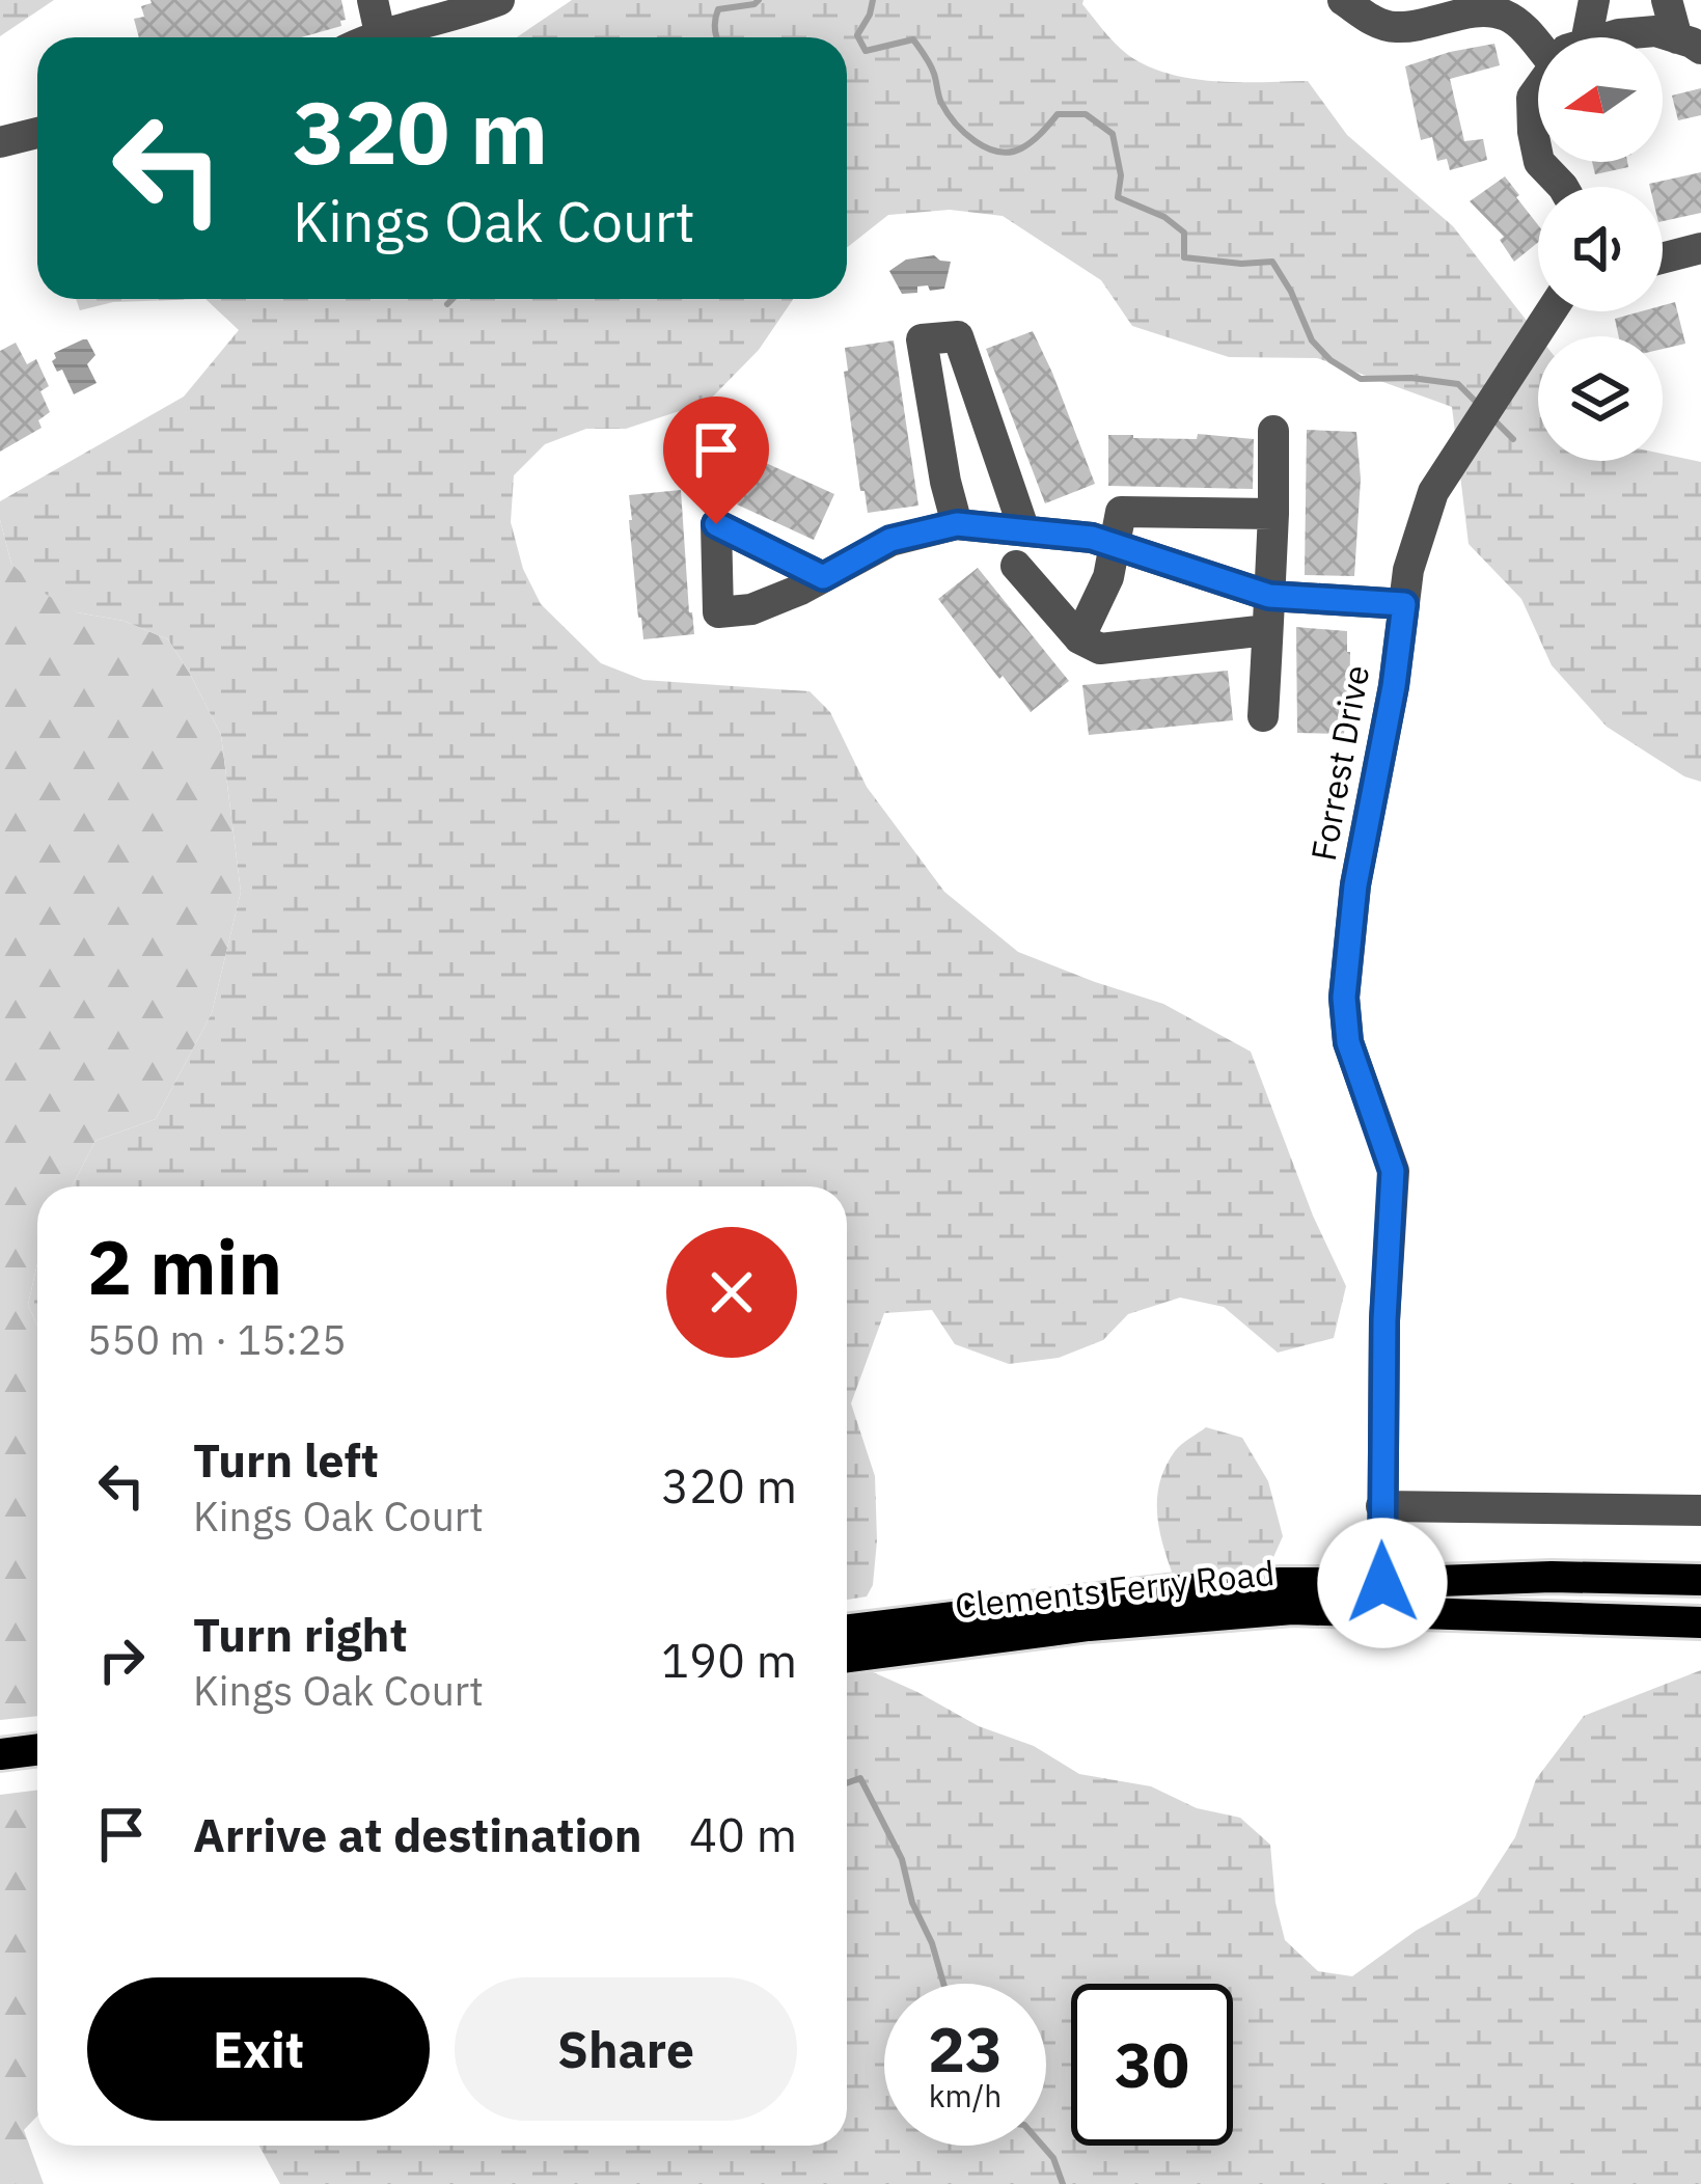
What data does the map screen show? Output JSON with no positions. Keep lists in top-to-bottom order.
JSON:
{
  "streets": {
    "main road": ["Clements Ferry Road"],
    "street": ["Forrest Drive"]
  },
  "crossings": [
    ["Forrest Drive", "Clements Ferry Road"]
  ],
  "north": "left",
  "page": {
    "turn": ["320 m", "Kings Oak Court"],
    "heading": ["2 min", "550 m · 15:25"],
    "list": [
      {
        "name": "Turn left",
        "note": "Kings Oak Court",
        "value": "320 m"
      },
      {
        "name": "Turn right",
        "note": "Kings Oak Court",
        "value": "190 m"
      },
      {
        "name": "Arrive at destination",
        "value": "40 m"
      }
    ],
    "buttons": ["Exit", "Share"],
    "speed": "23 km/h",
    "limit": "30"
  }
}
